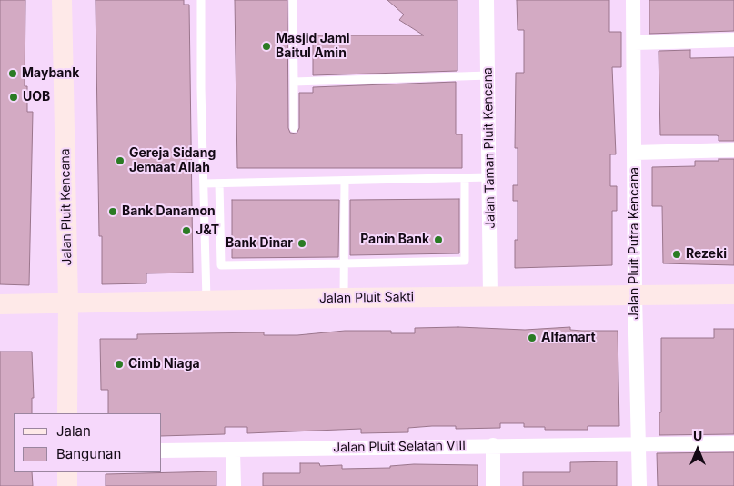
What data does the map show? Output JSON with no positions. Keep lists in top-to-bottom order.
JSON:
{
  "streets": {
    "street": [
      "Jalan Taman Pluit Kencana",
      "Jalan Pluit Kencana",
      "Jalan Pluit Putra Kencana",
      "Jalan Pluit Sakti",
      "Jalan Pluit Selatan VIII"
    ]
  },
  "crossings": [
    ["Jalan Taman Pluit Kencana", "Jalan Pluit Sakti"],
    ["Jalan Pluit Kencana", "Jalan Pluit Sakti"],
    ["Jalan Pluit Putra Kencana", "Jalan Pluit Sakti"],
    ["Jalan Pluit Putra Kencana", "Jalan Pluit Selatan VIII"]
  ],
  "places": [
    "Masjid Jami Baitul Amin",
    "Maybank",
    "UOB",
    "Gereja Sidang Jemaat Allah",
    "Bank Danamon",
    "J&T",
    "Panin Bank",
    "Bank Dinar",
    "Rezeki",
    "Alfamart",
    "Cimb Niaga"
  ],
  "legend": ["Jalan", "Bangunan"],
  "north": "top"
}
